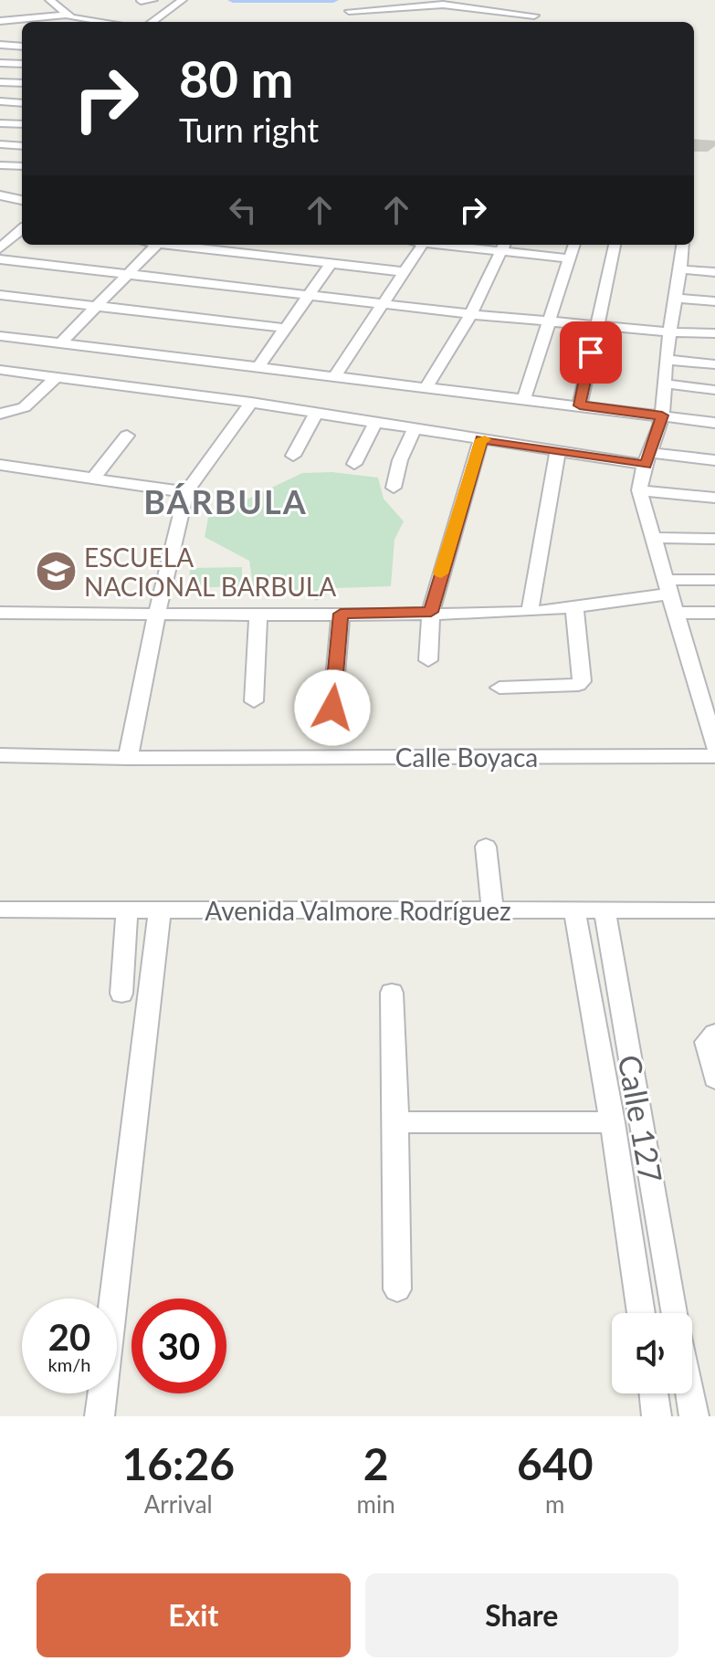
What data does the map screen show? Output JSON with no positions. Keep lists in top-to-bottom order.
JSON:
{
  "streets": {
    "street": ["Calle Boyaca", "Avenida Valmore Rodríguez", "Calle 127"]
  },
  "crossings": [
    ["Avenida Valmore Rodríguez", "Calle 127"]
  ],
  "districts": ["BÁRBULA"],
  "places": {
    "school or university": ["ESCUELA NACIONAL BARBULA"]
  },
  "page": {
    "turn": ["80 m", "Turn right"],
    "speed": "20 km/h",
    "limit": "30",
    "eta": [
      "16:26",
      "Arrival",
      "2",
      "min",
      "640",
      "m"
    ],
    "buttons": ["Exit", "Share"]
  }
}
